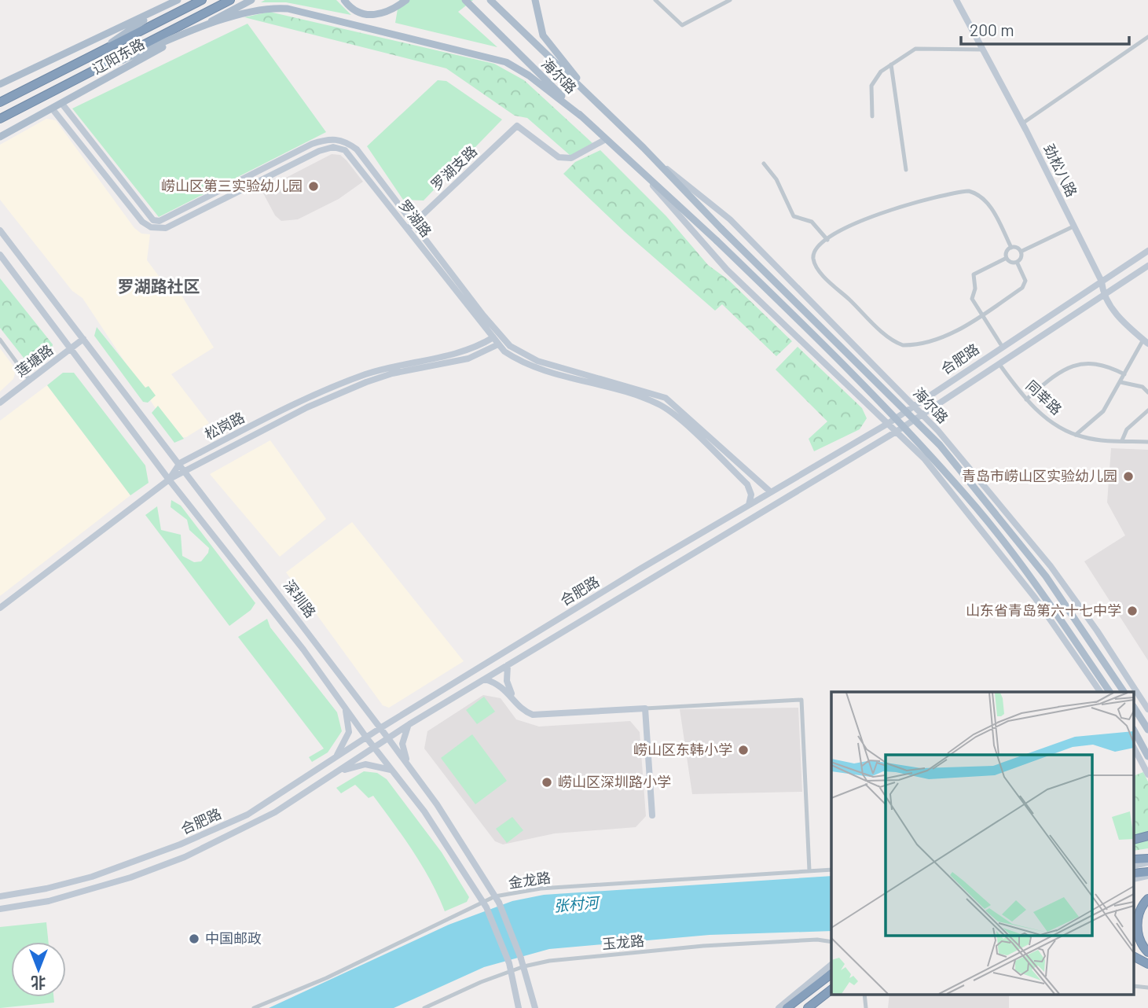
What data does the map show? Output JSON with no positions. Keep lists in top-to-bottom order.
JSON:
{
  "streets": {
    "highway": ["辽阳东路"],
    "main road": ["海尔路"],
    "street": [
      "罗湖支路",
      "劲松八路",
      "罗湖路",
      "合肥路",
      "莲塘路",
      "同莘路",
      "松岗路",
      "深圳路",
      "金龙路",
      "玉龙路"
    ]
  },
  "crossings": [
    ["辽阳东路", "罗湖路"],
    ["海尔路", "罗湖支路"],
    ["海尔路", "合肥路"],
    ["罗湖支路", "罗湖路"],
    ["劲松八路", "合肥路"],
    ["罗湖路", "合肥路"],
    ["罗湖路", "松岗路"],
    ["合肥路", "同莘路"],
    ["合肥路", "深圳路"],
    ["莲塘路", "深圳路"],
    ["松岗路", "深圳路"],
    ["深圳路", "金龙路"],
    ["深圳路", "玉龙路"]
  ],
  "districts": ["罗湖路社区"],
  "water": ["张村河"],
  "places": [
    "崂山区第三实验幼儿园",
    "青岛市崂山区实验幼儿园",
    "山东省青岛第六十七中学",
    "崂山区东韩小学",
    "崂山区深圳路小学",
    "中国邮政"
  ],
  "scale_bar": "200 m",
  "north": "bottom"
}
